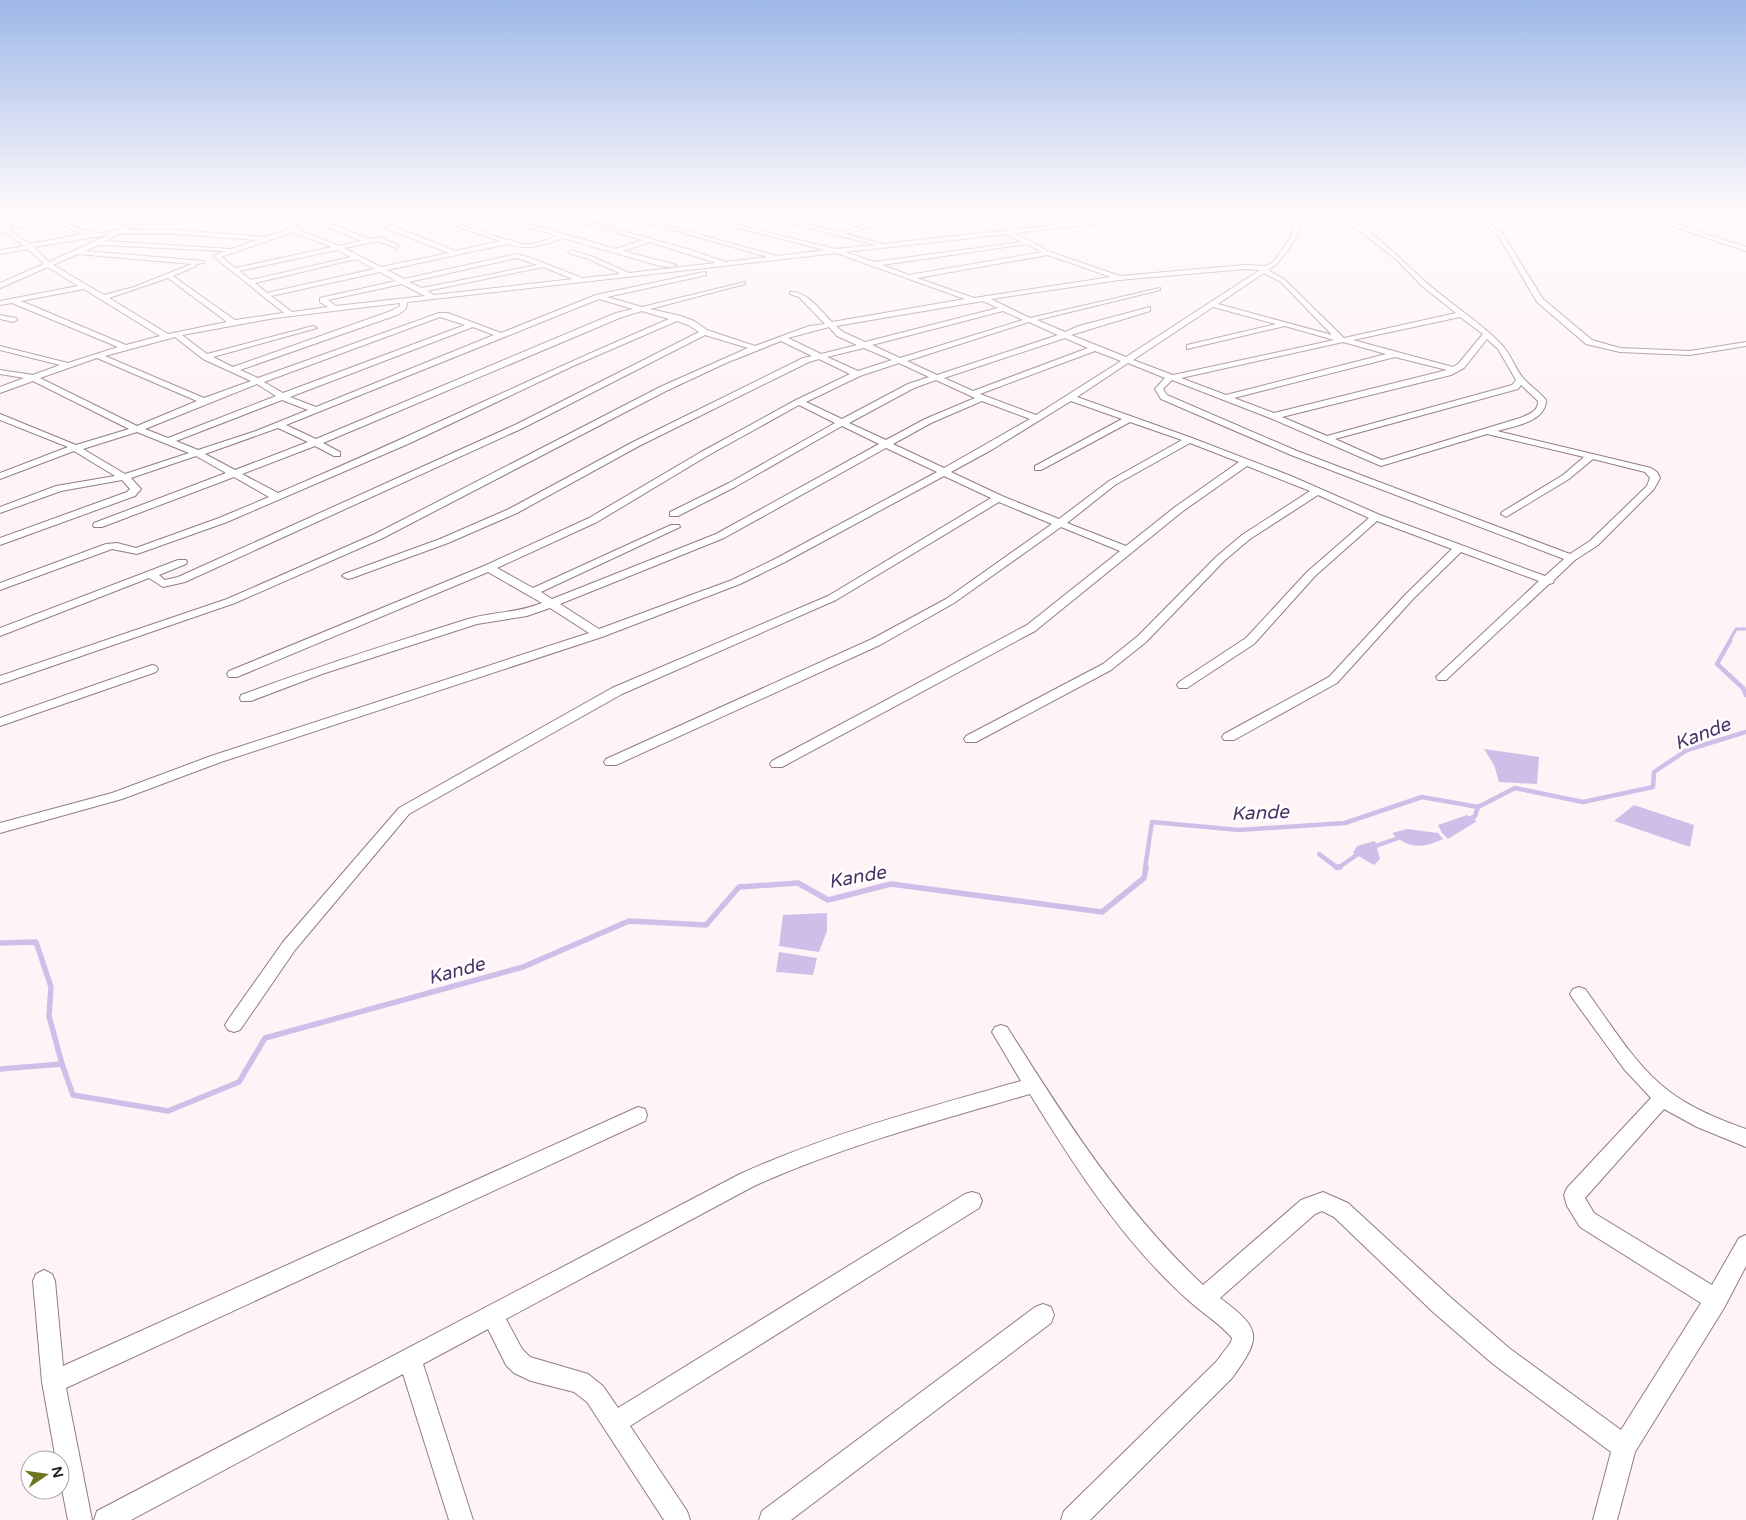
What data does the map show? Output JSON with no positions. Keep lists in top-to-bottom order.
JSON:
{
  "water": ["Kande"],
  "north": "right"
}
